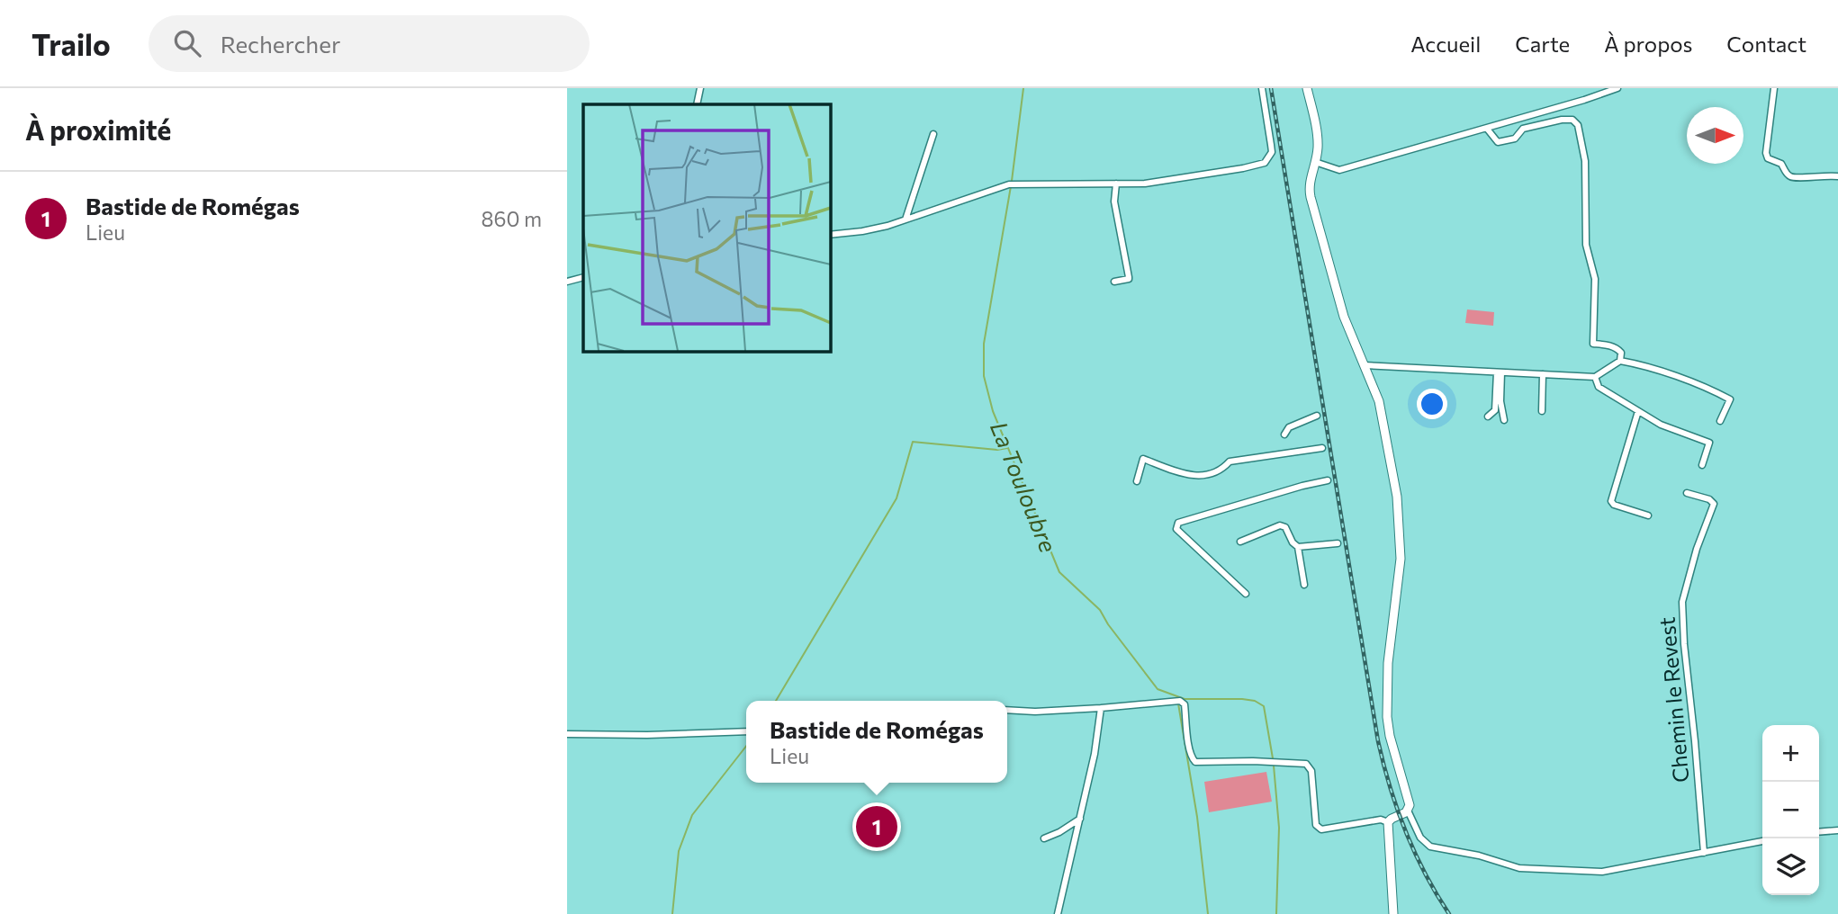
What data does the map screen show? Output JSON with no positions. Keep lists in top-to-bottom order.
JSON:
{
  "streets": {
    "street": ["Chemin le Revest"]
  },
  "water": ["La Touloubre"],
  "north": "right",
  "page": {
    "header": "Trailo",
    "search": "Rechercher",
    "nav": [
      "Accueil",
      "Carte",
      "À propos",
      "Contact"
    ],
    "heading": "À proximité",
    "list": [
      {
        "mark": "1",
        "name": "Bastide de Romégas",
        "note": "Lieu",
        "value": "860 m"
      }
    ],
    "popup": ["Bastide de Romégas", "Lieu"],
    "map_buttons": ["+", "−"],
    "pins": "1"
  }
}
